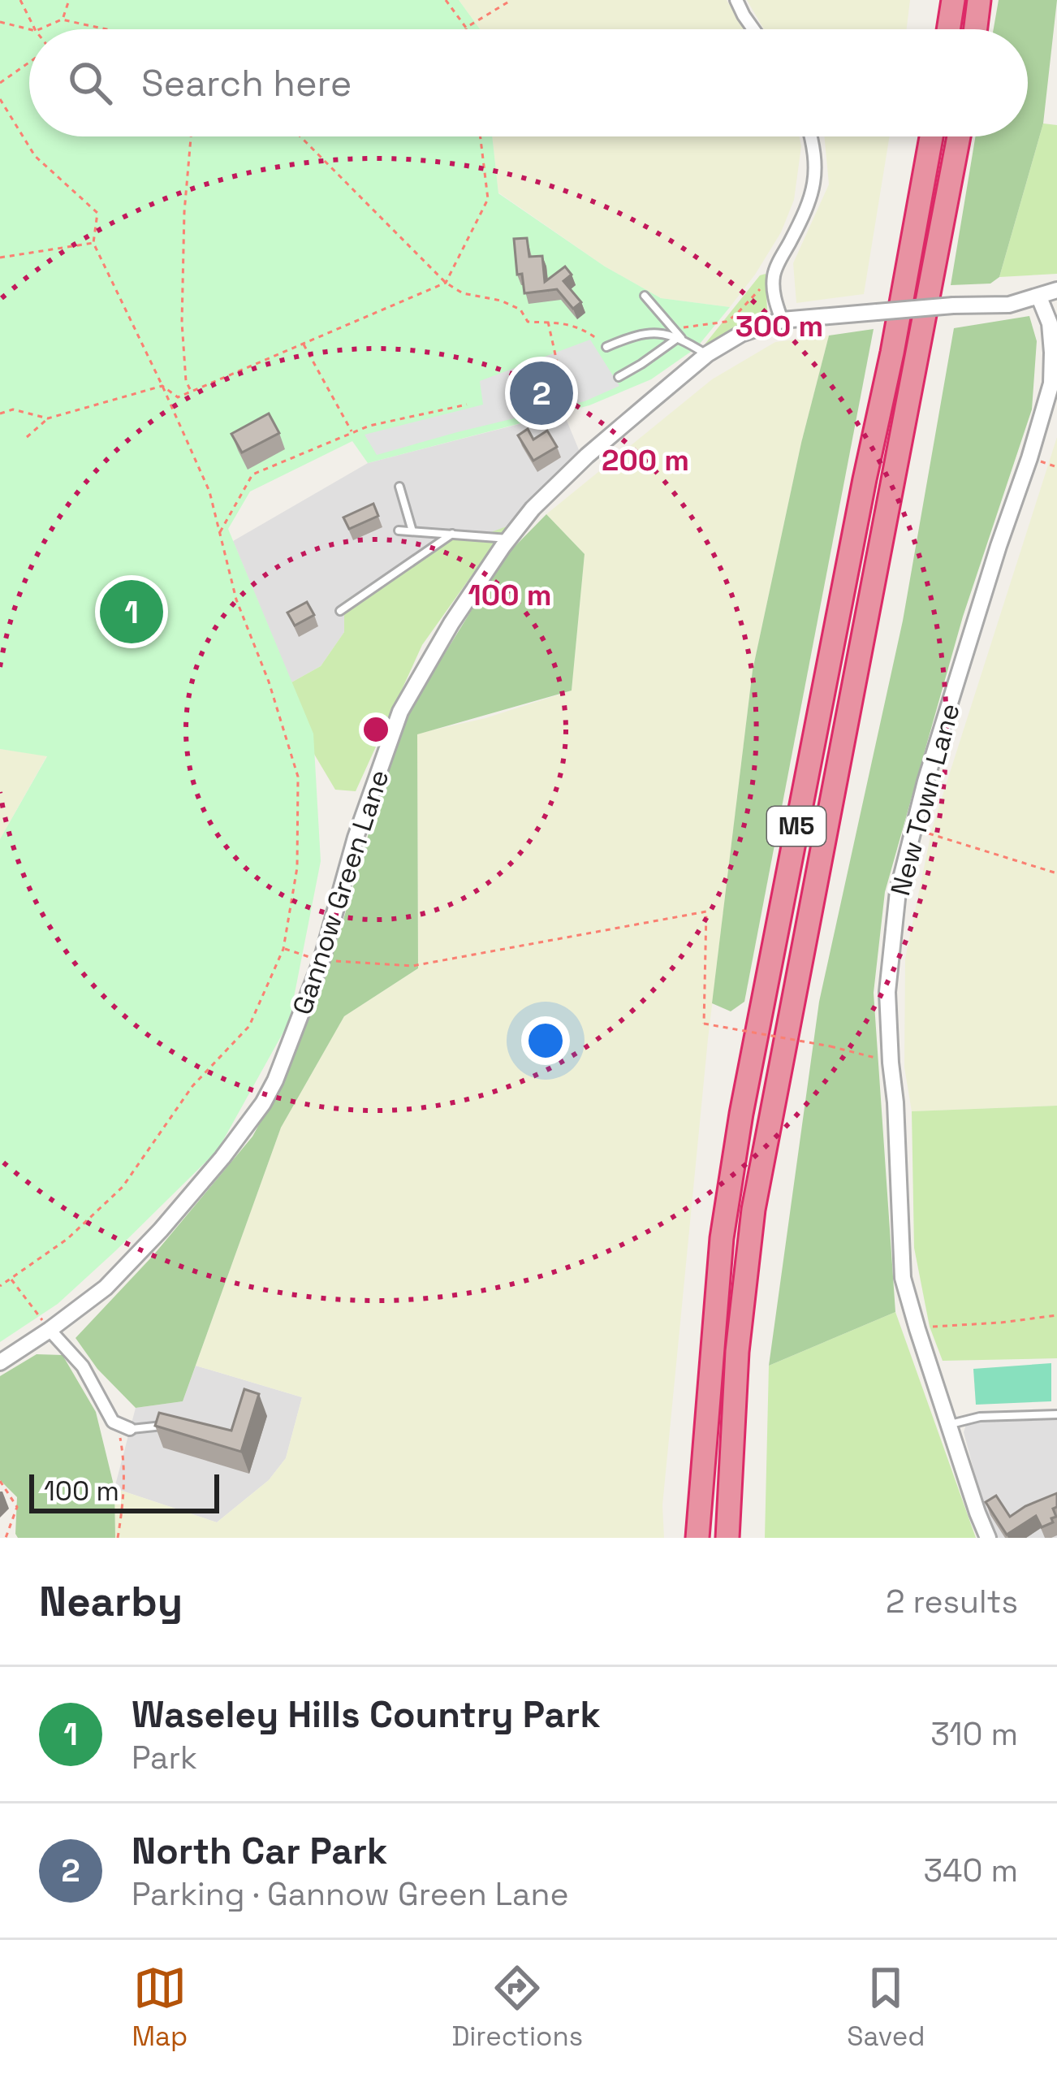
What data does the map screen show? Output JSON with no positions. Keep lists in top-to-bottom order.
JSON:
{
  "streets": {
    "highway": ["M5"],
    "street": ["New Town Lane", "Gannow Green Lane"]
  },
  "crossings": [
    ["New Town Lane", "Gannow Green Lane"]
  ],
  "scale_bar": "100 m",
  "page": {
    "search": "Search here",
    "pins": ["2", "1"],
    "scale": "100 m",
    "heading": ["Nearby", "2 results"],
    "list": [
      {
        "mark": "1",
        "name": "Waseley Hills Country Park",
        "note": "Park",
        "value": "310 m"
      },
      {
        "mark": "2",
        "name": "North Car Park",
        "note": "Parking · Gannow Green Lane",
        "value": "340 m"
      }
    ],
    "nav": ["Map", "Directions", "Saved"]
  },
  "rings": ["300 m", "200 m", "100 m"]
}
